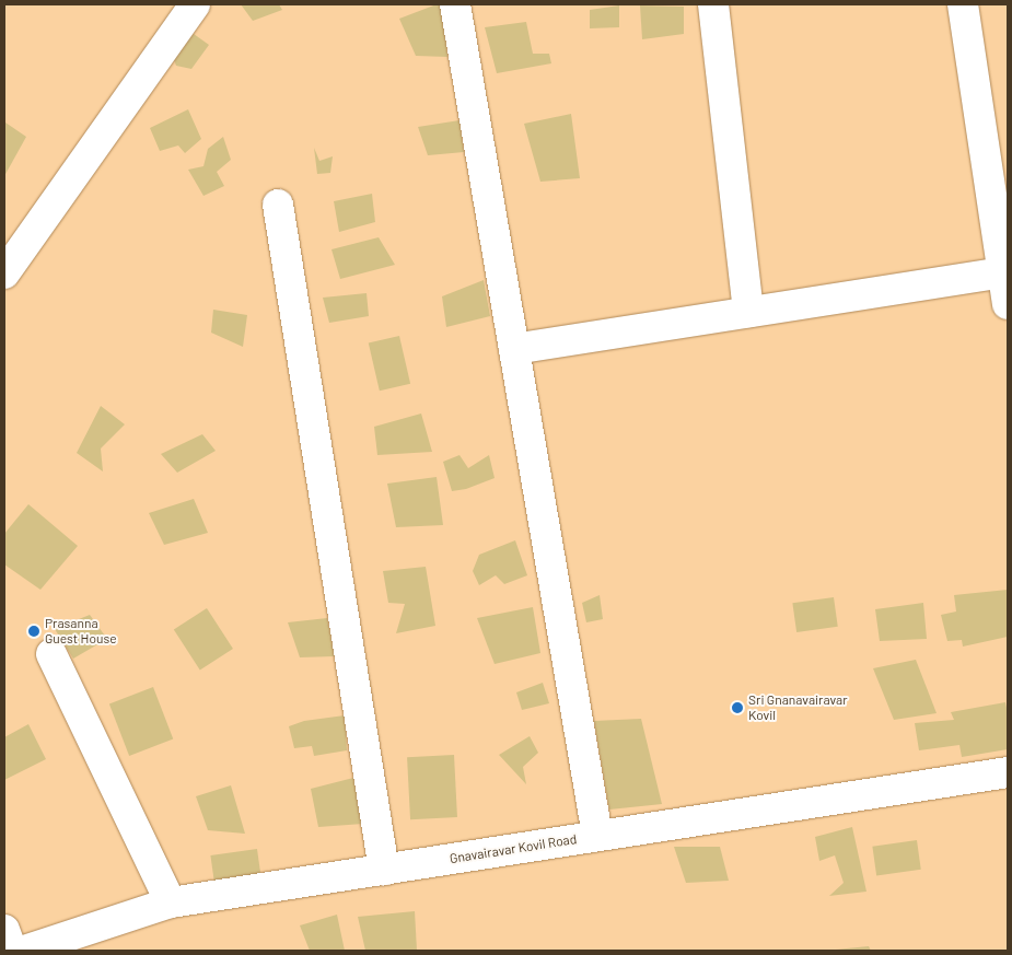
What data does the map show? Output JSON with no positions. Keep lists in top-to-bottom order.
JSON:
{
  "streets": {
    "main road": ["Gnavairavar Kovil Road"]
  },
  "places": ["Prasanna Guest House", "Sri Gnanavairavar Kovil"]
}
